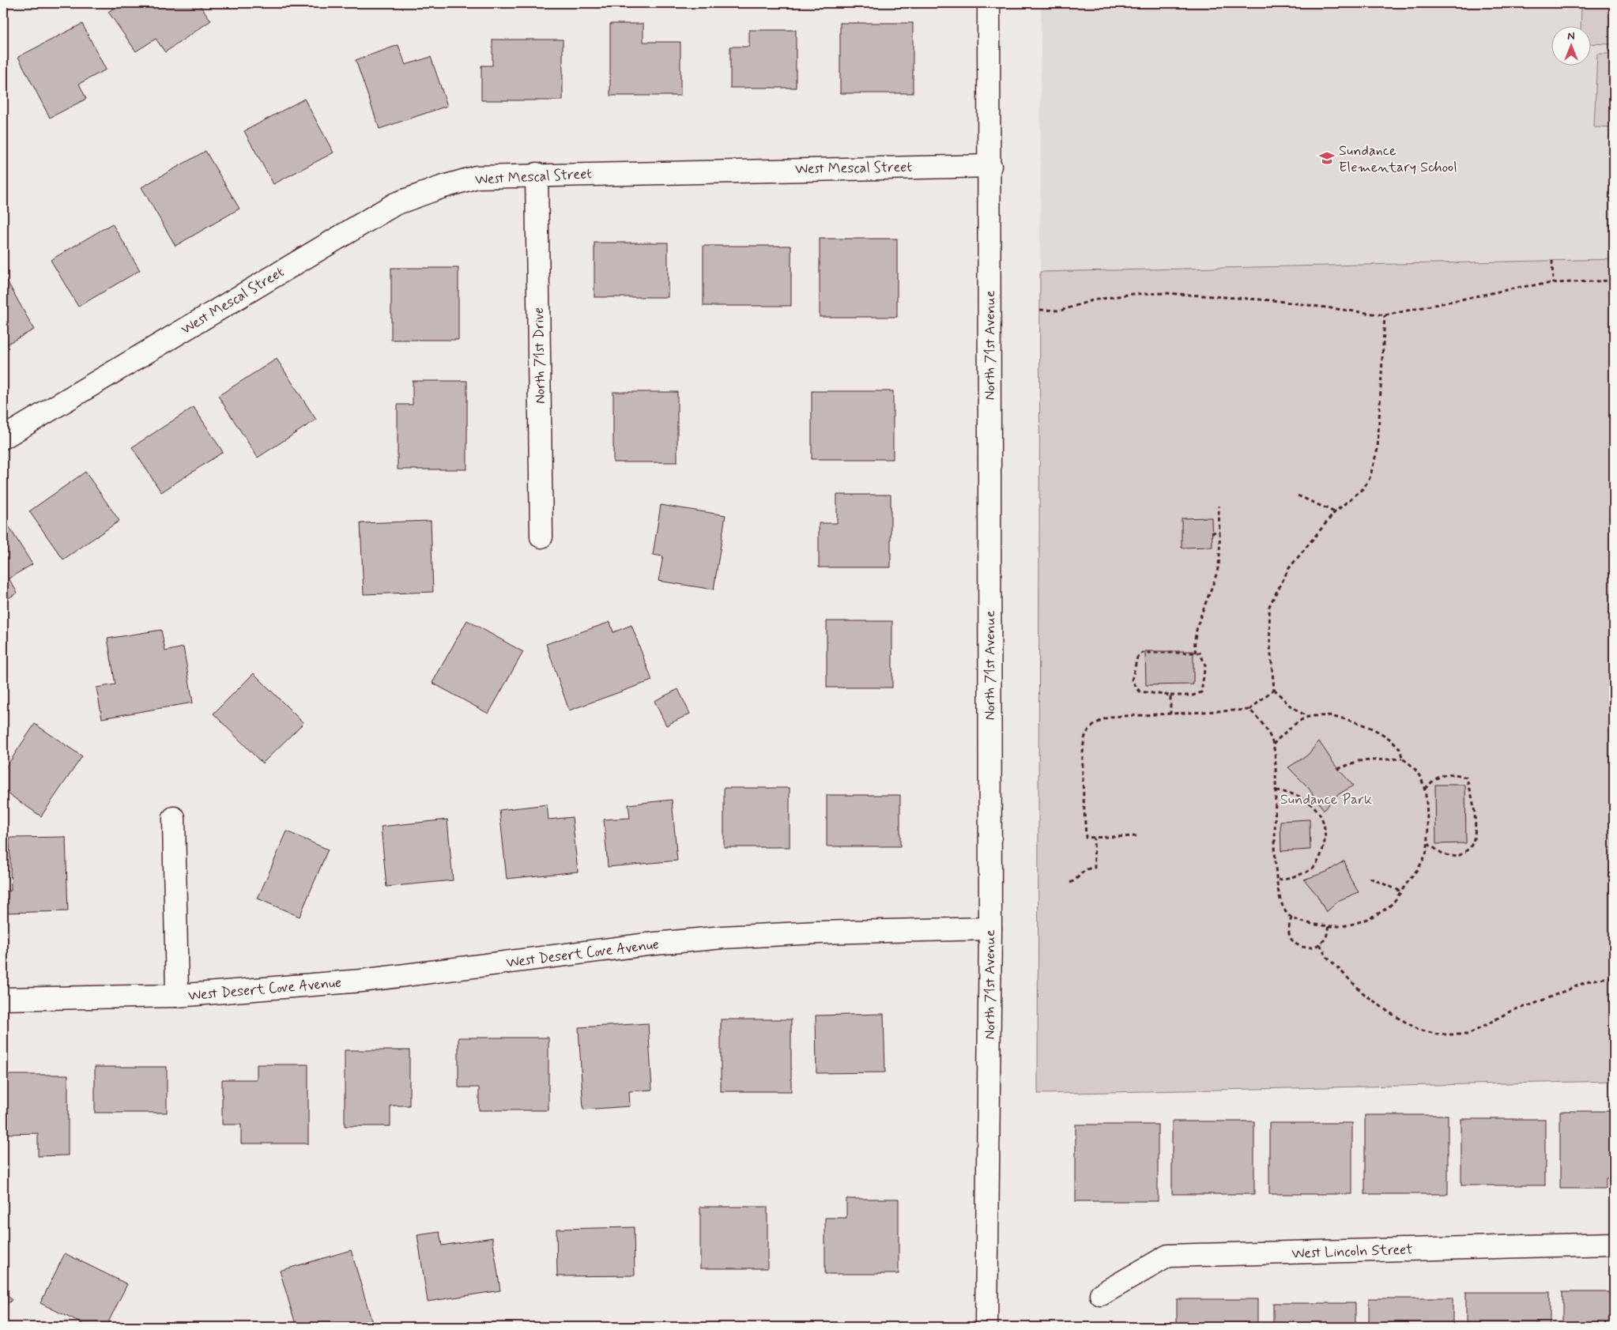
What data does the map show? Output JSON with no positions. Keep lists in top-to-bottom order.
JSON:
{
  "streets": {
    "street": [
      "West Mescal Street",
      "North 71st Avenue",
      "North 71st Drive",
      "West Desert Cove Avenue",
      "West Lincoln Street"
    ]
  },
  "crossings": [
    ["West Mescal Street", "North 71st Avenue"],
    ["West Mescal Street", "North 71st Drive"],
    ["North 71st Avenue", "West Desert Cove Avenue"]
  ],
  "parks": ["Sundance Park"],
  "places": {
    "school or university": ["Sundance Elementary School"]
  },
  "north": "top"
}
